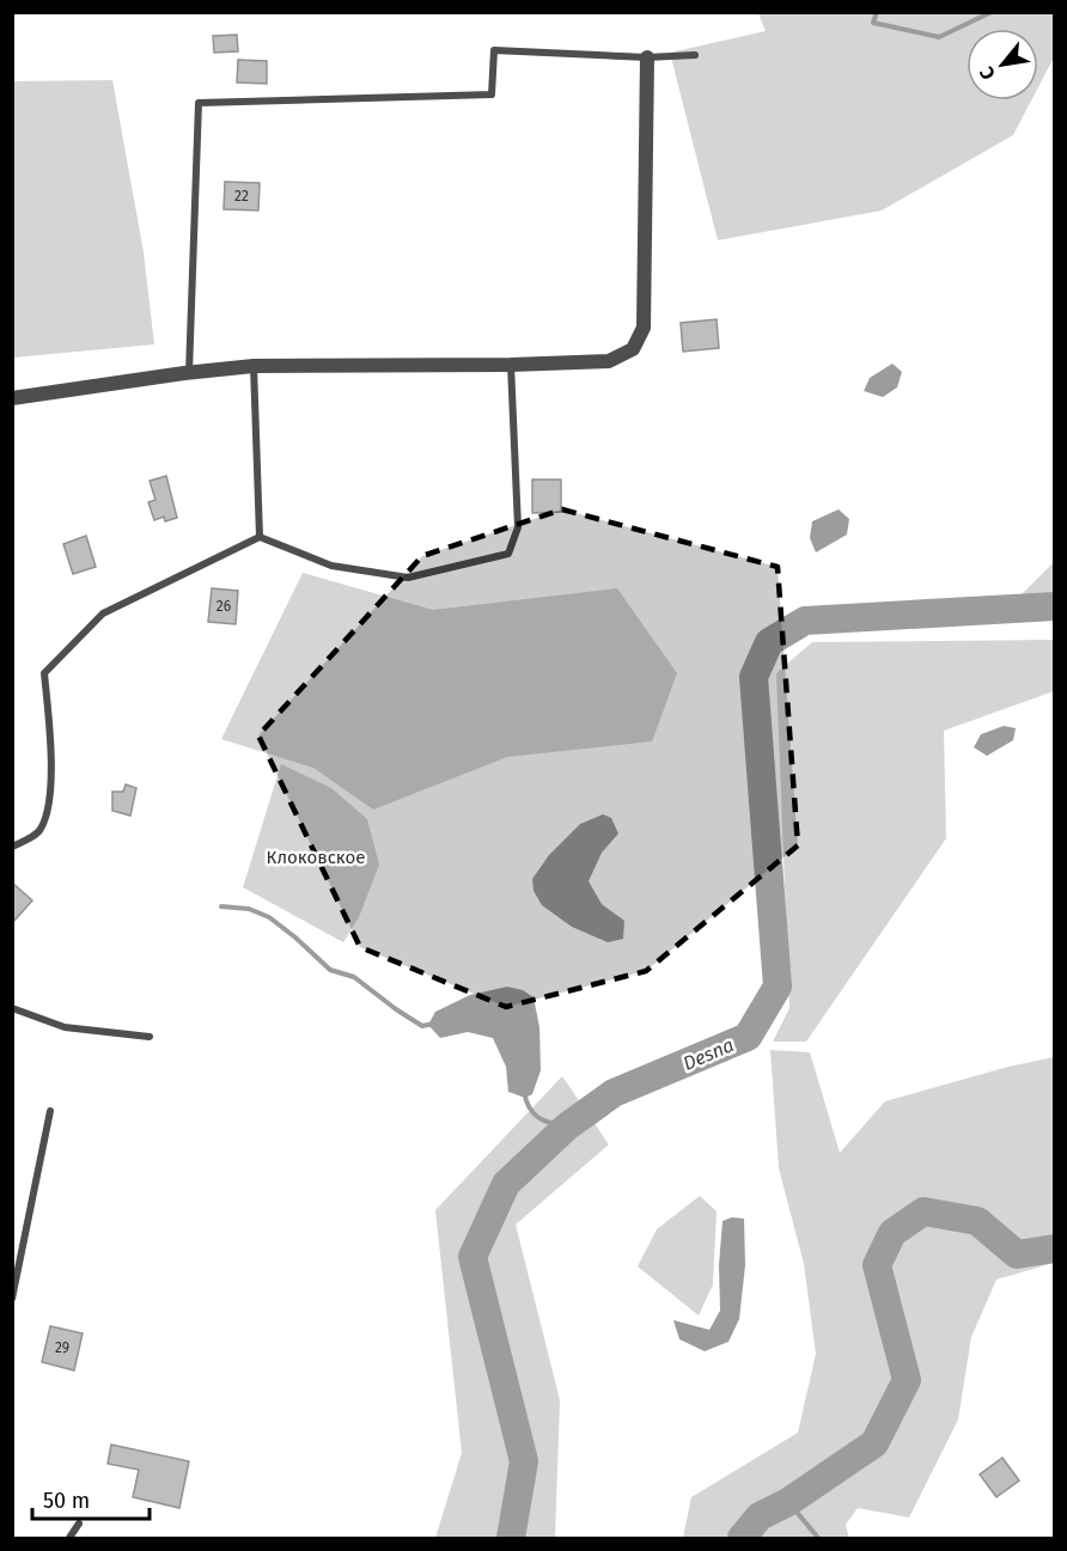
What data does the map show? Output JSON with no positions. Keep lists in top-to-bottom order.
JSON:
{
  "water": ["Desna"],
  "parks": ["Клоковское"],
  "house_numbers": ["22", "26", "29"],
  "scale_bar": "50 m",
  "north": "bottom left"
}
